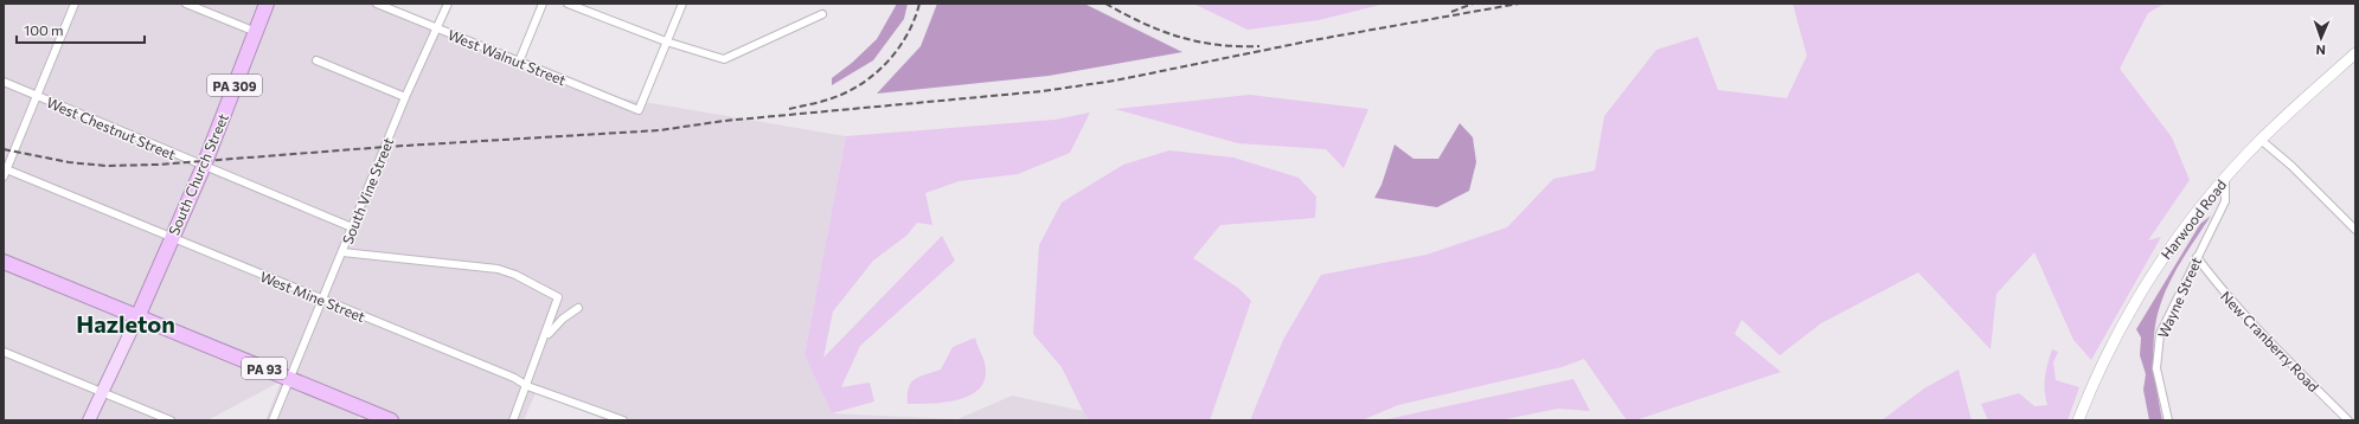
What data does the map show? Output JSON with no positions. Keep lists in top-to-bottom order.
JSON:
{
  "streets": {
    "highway": ["PA 309", "South Church Street", "PA 93"],
    "street": [
      "West Walnut Street",
      "West Chestnut Street",
      "South Vine Street",
      "Harwood Road",
      "West Mine Street",
      "Wayne Street",
      "New Cranberry Road"
    ]
  },
  "crossings": [
    ["West Walnut Street", "South Vine Street"],
    ["PA 309", "South Church Street"],
    ["PA 309", "PA 93"],
    ["West Chestnut Street", "South Church Street"],
    ["West Chestnut Street", "South Vine Street"],
    ["South Church Street", "West Mine Street"],
    ["South Church Street", "PA 93"],
    ["South Vine Street", "West Mine Street"],
    ["South Vine Street", "PA 93"],
    ["Harwood Road", "Wayne Street"],
    ["Wayne Street", "New Cranberry Road"]
  ],
  "districts": ["Hazleton"],
  "scale_bar": "100 m",
  "north": "bottom"
}
